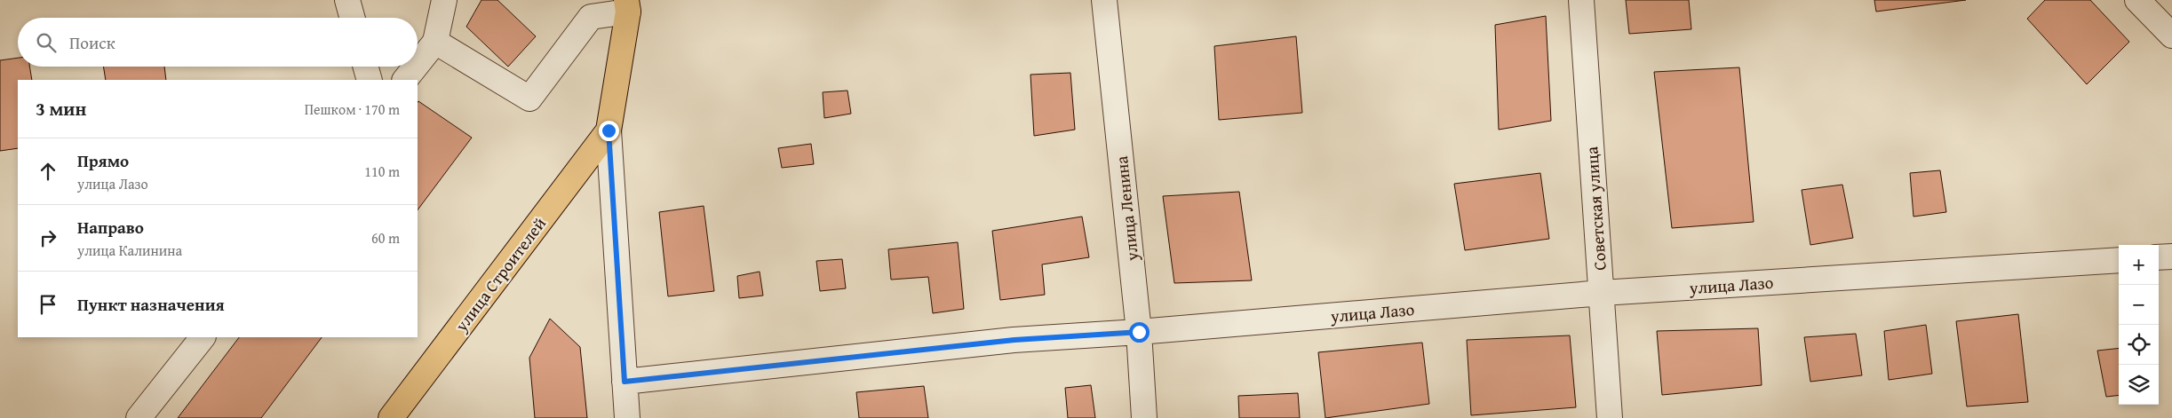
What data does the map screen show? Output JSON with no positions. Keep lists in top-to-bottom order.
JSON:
{
  "streets": {
    "main road": ["улица Строителей"],
    "street": ["улица Ленина", "Советская улица", "улица Лазо"]
  },
  "crossings": [
    ["улица Ленина", "улица Лазо"],
    ["Советская улица", "улица Лазо"]
  ],
  "page": {
    "search": "Поиск",
    "heading": ["3 мин", "Пешком · 170 m"],
    "list": [
      ["Прямо", "улица Лазо", "110 m"],
      ["Направо", "улица Калинина", "60 m"],
      "Пункт назначения"
    ],
    "map_buttons": ["+", "−"]
  }
}
